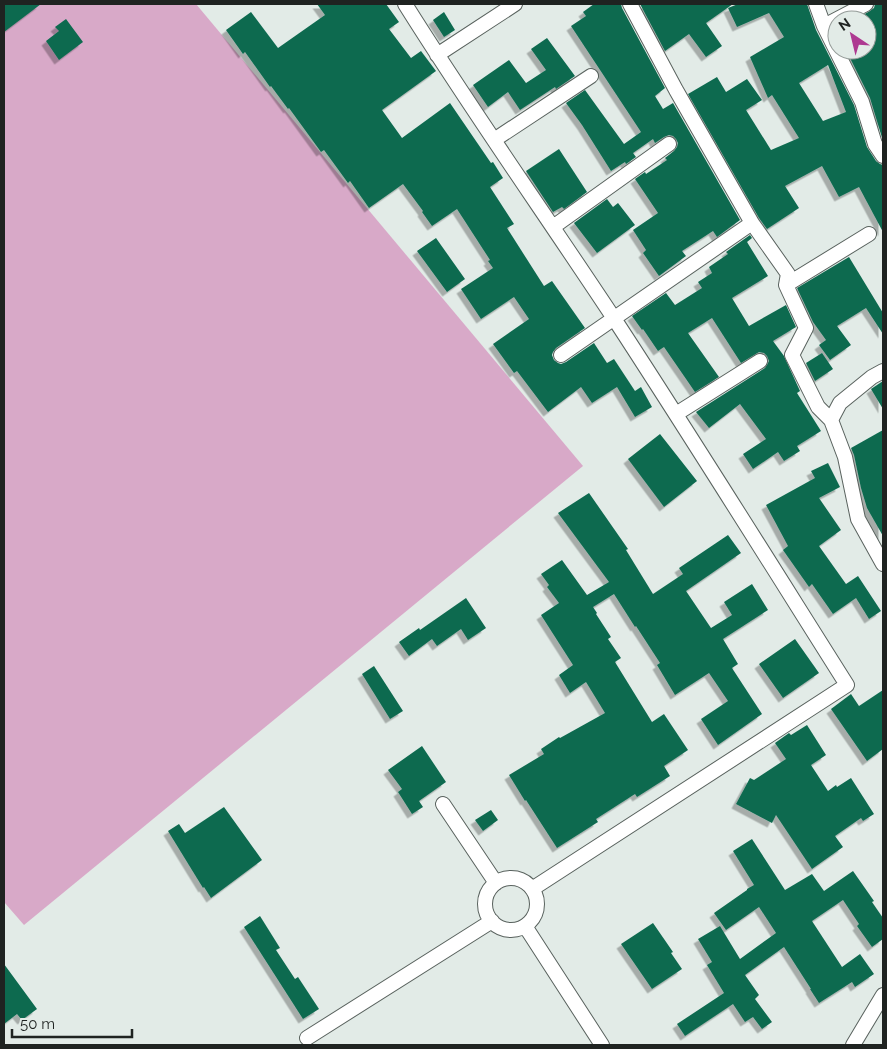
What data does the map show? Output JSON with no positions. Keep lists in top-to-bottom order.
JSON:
{
  "scale_bar": "50 m",
  "north": "top left"
}
